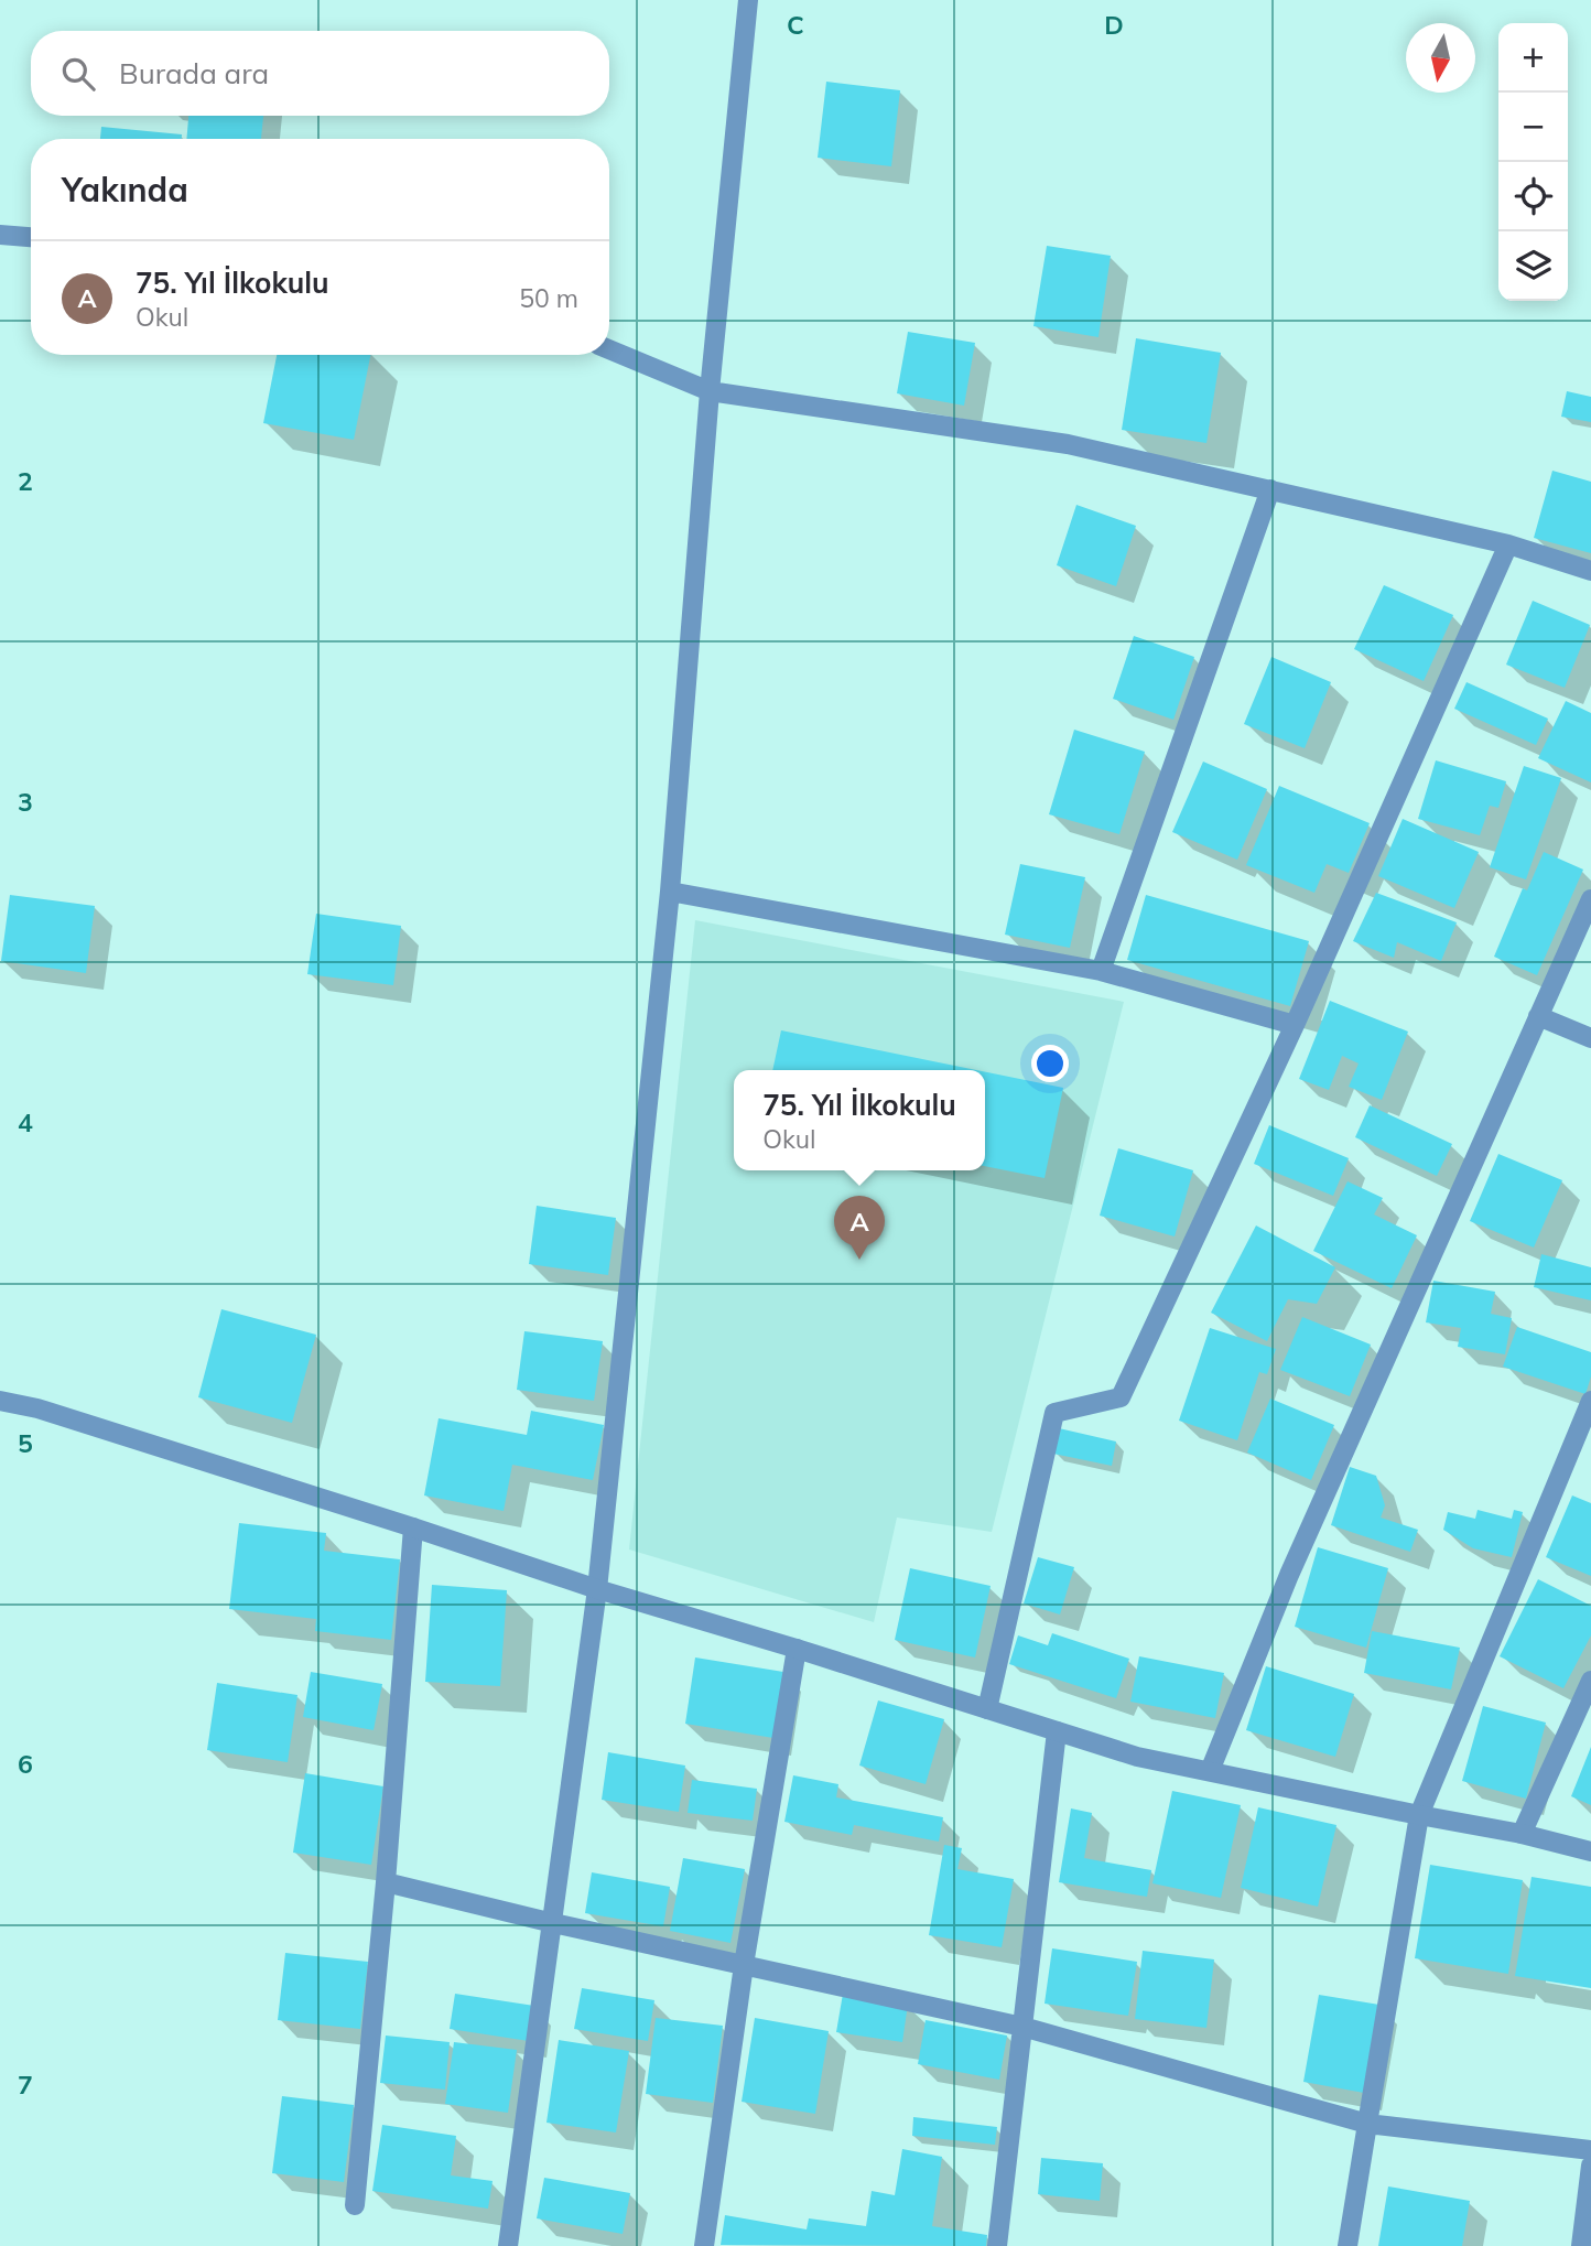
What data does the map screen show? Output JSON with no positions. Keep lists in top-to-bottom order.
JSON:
{
  "north": "bottom",
  "page": {
    "map_buttons": ["+", "−"],
    "search": "Burada ara",
    "heading": "Yakında",
    "list": [
      {
        "mark": "A",
        "name": "75. Yıl İlkokulu",
        "note": "Okul",
        "value": "50 m"
      }
    ],
    "popup": ["75. Yıl İlkokulu", "Okul"],
    "pins": "A"
  },
  "grid": {
    "columns": ["C", "D"],
    "rows": [
      "2",
      "3",
      "4",
      "5",
      "6",
      "7"
    ]
  }
}
